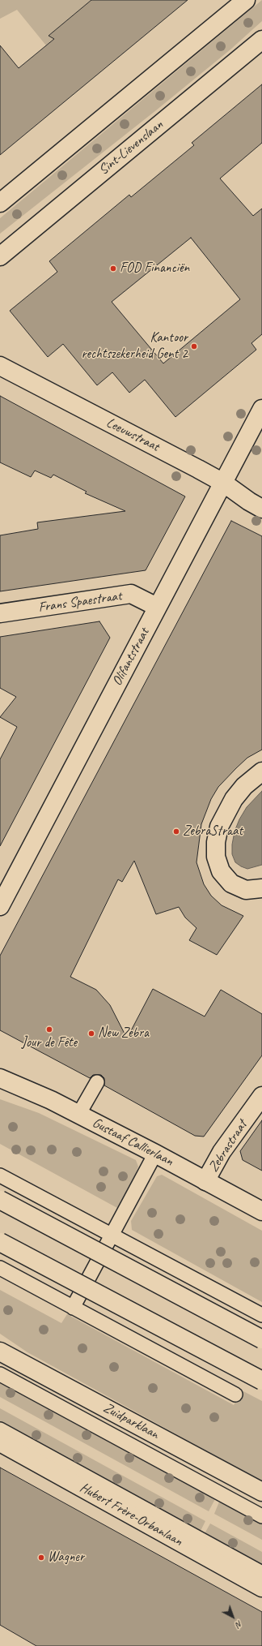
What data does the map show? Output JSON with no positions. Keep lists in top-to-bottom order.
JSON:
{
  "streets": {
    "main road": [
      "Sint-Lievenslaan",
      "Leeuwstraat",
      "Frans Spaestraat",
      "Olifantstraat",
      "Gustaaf Callierlaan",
      "Zebrastraat",
      "Zuidparklaan",
      "Hubert Frère-Orbanlaan"
    ]
  },
  "crossings": [
    ["Leeuwstraat", "Olifantstraat"],
    ["Frans Spaestraat", "Olifantstraat"],
    ["Gustaaf Callierlaan", "Zebrastraat"]
  ],
  "places": [
    "FOD Financiën",
    "Kantoor rechtszekerheid Gent 2",
    "ZebraStraat",
    "Jour de Fête",
    "New Zebra",
    "Wagner"
  ],
  "north": "bottom right"
}
